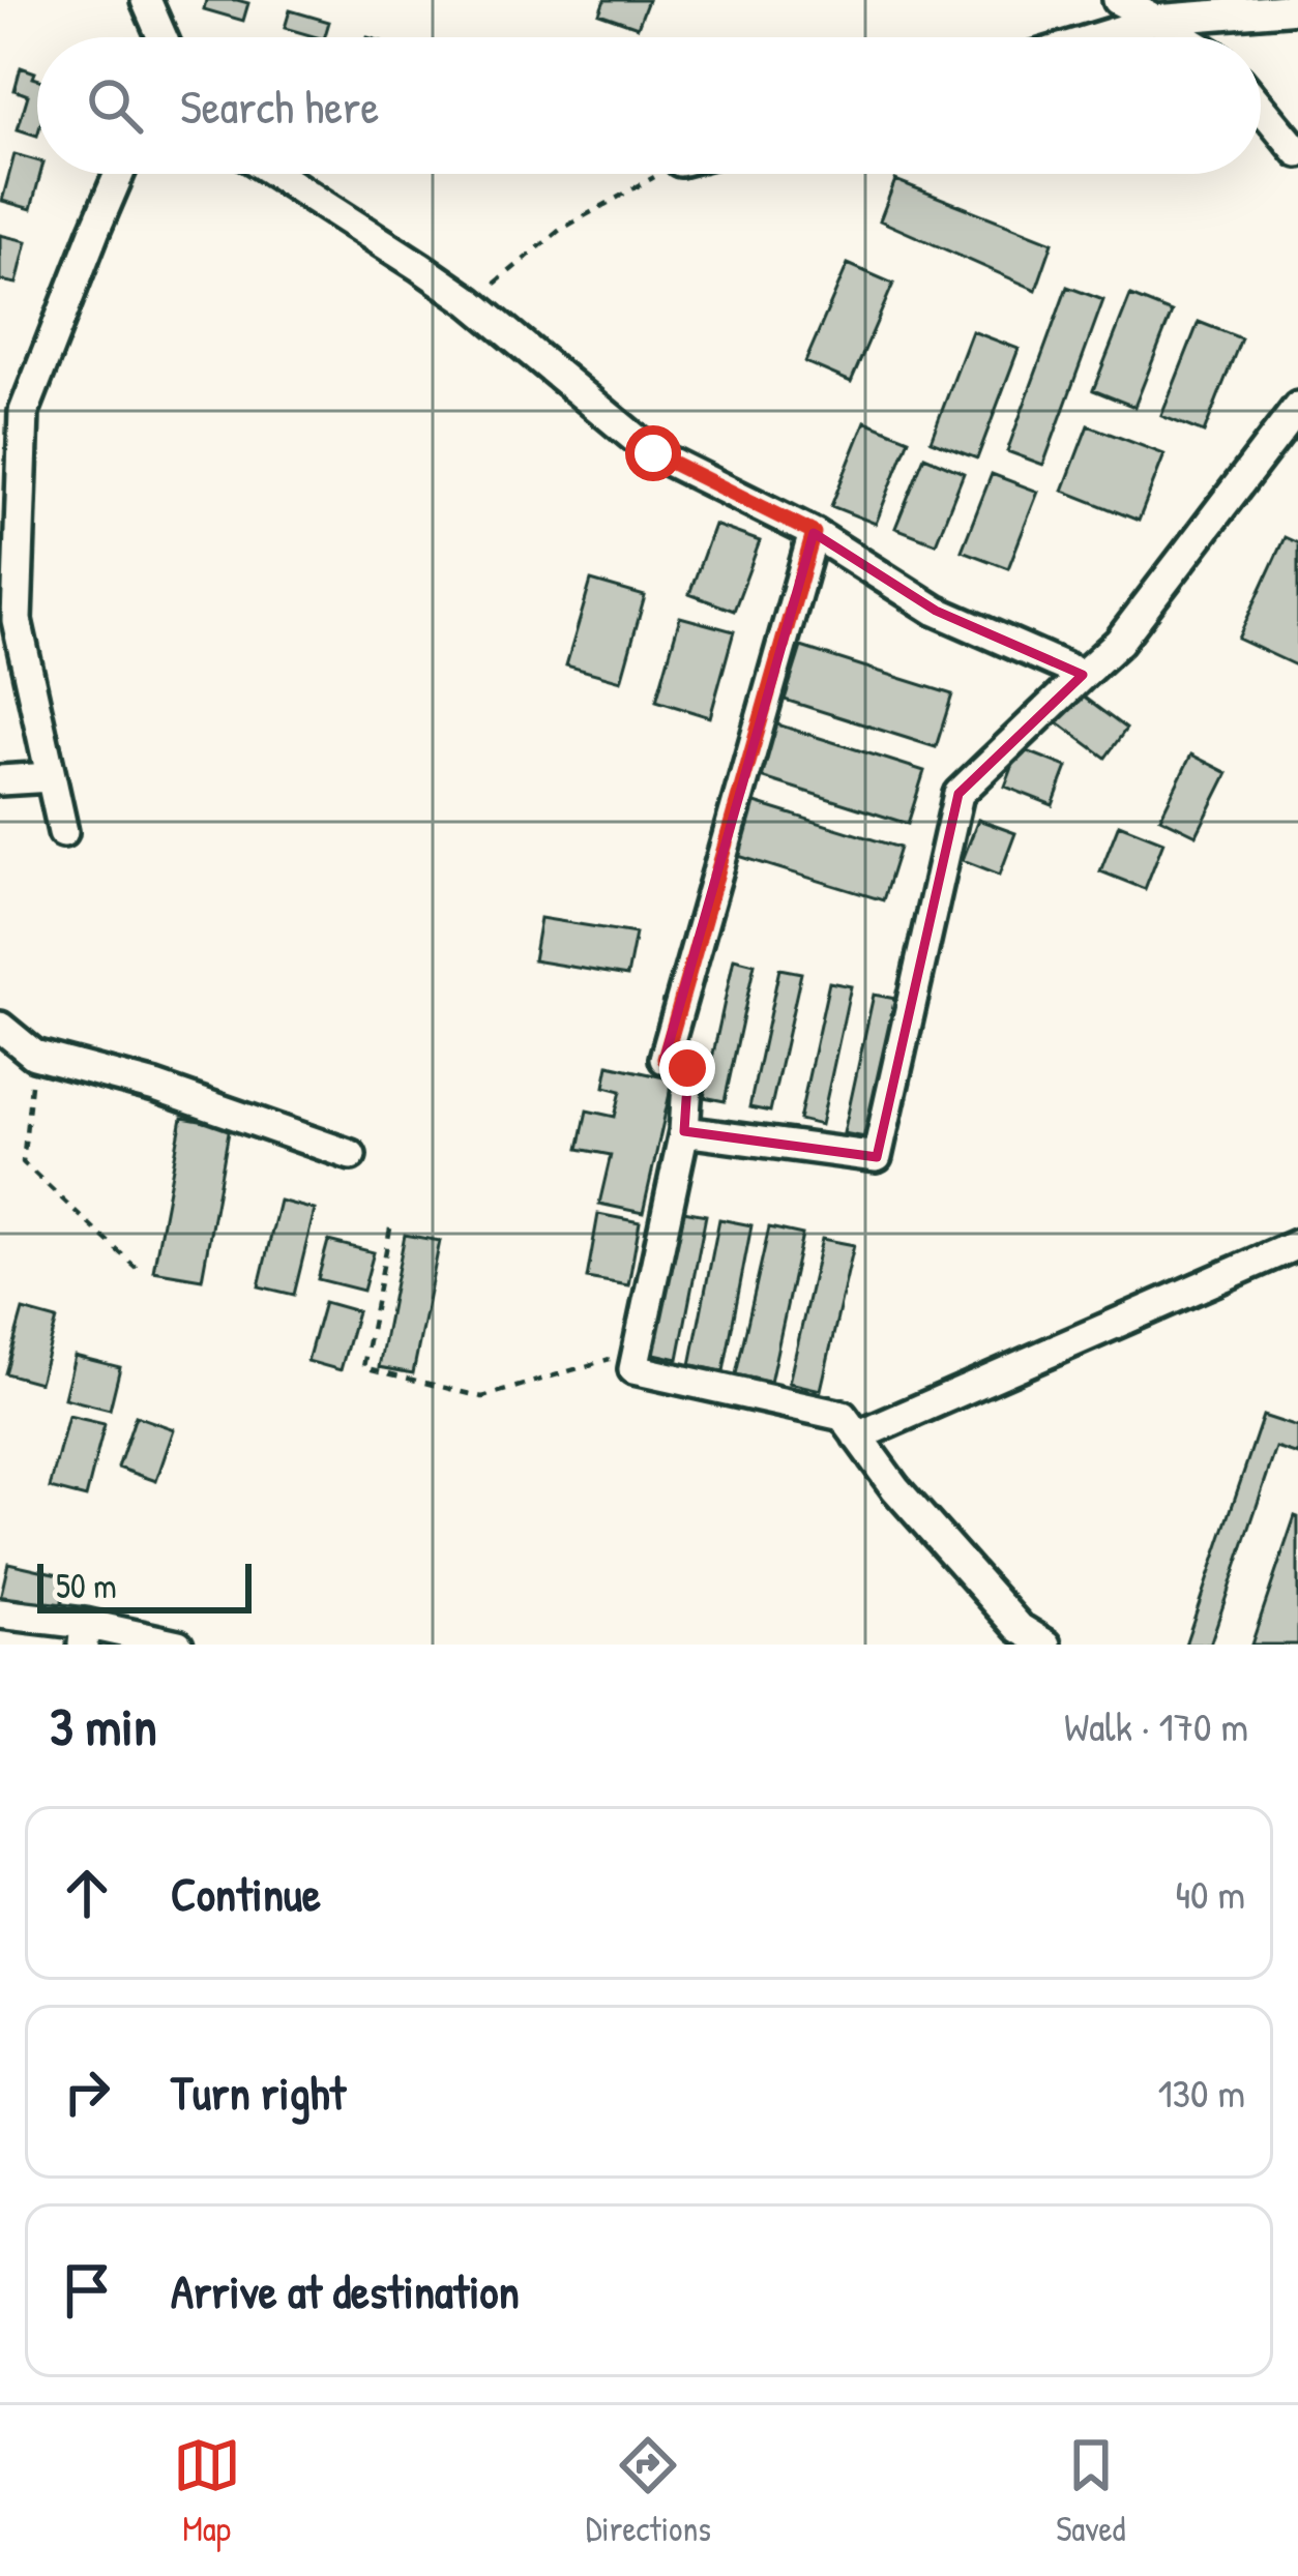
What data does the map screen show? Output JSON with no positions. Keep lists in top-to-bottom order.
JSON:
{
  "scale_bar": "50 m",
  "page": {
    "search": "Search here",
    "scale": "50 m",
    "heading": ["3 min", "Walk · 170 m"],
    "list": [
      ["Continue", "40 m"],
      ["Turn right", "130 m"],
      "Arrive at destination"
    ],
    "nav": ["Map", "Directions", "Saved"]
  }
}
